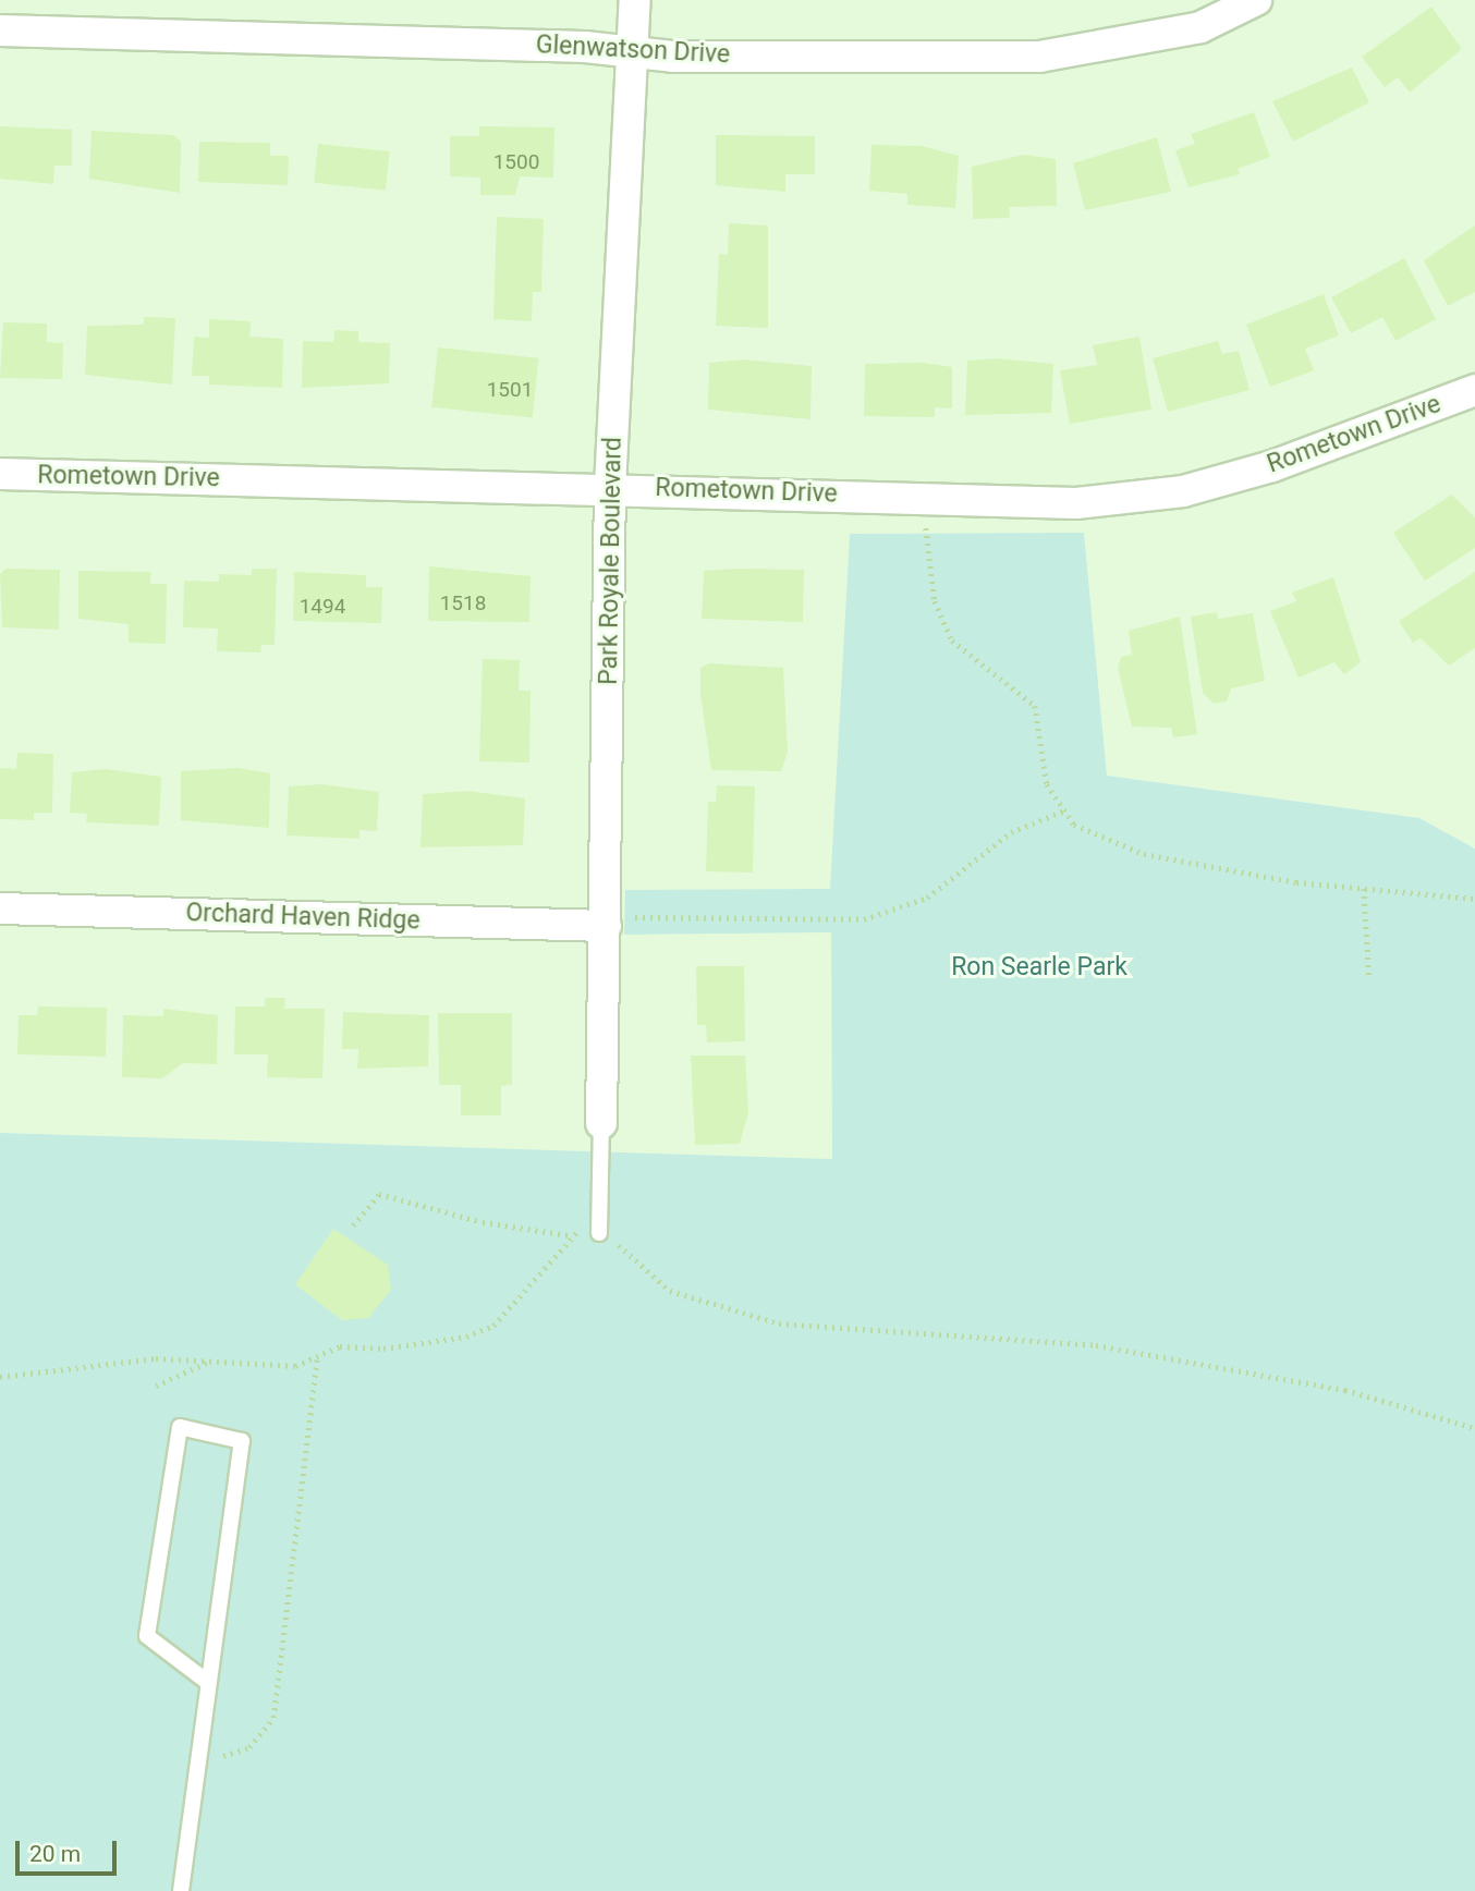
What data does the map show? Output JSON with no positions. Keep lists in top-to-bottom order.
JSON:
{
  "streets": {
    "street": [
      "Glenwatson Drive",
      "Rometown Drive",
      "Park Royale Boulevard",
      "Orchard Haven Ridge"
    ]
  },
  "crossings": [
    ["Glenwatson Drive", "Park Royale Boulevard"],
    ["Rometown Drive", "Park Royale Boulevard"],
    ["Park Royale Boulevard", "Orchard Haven Ridge"]
  ],
  "parks": ["Ron Searle Park"],
  "house_numbers": [
    "1500",
    "1501",
    "1518",
    "1494"
  ],
  "scale_bar": "20 m"
}
